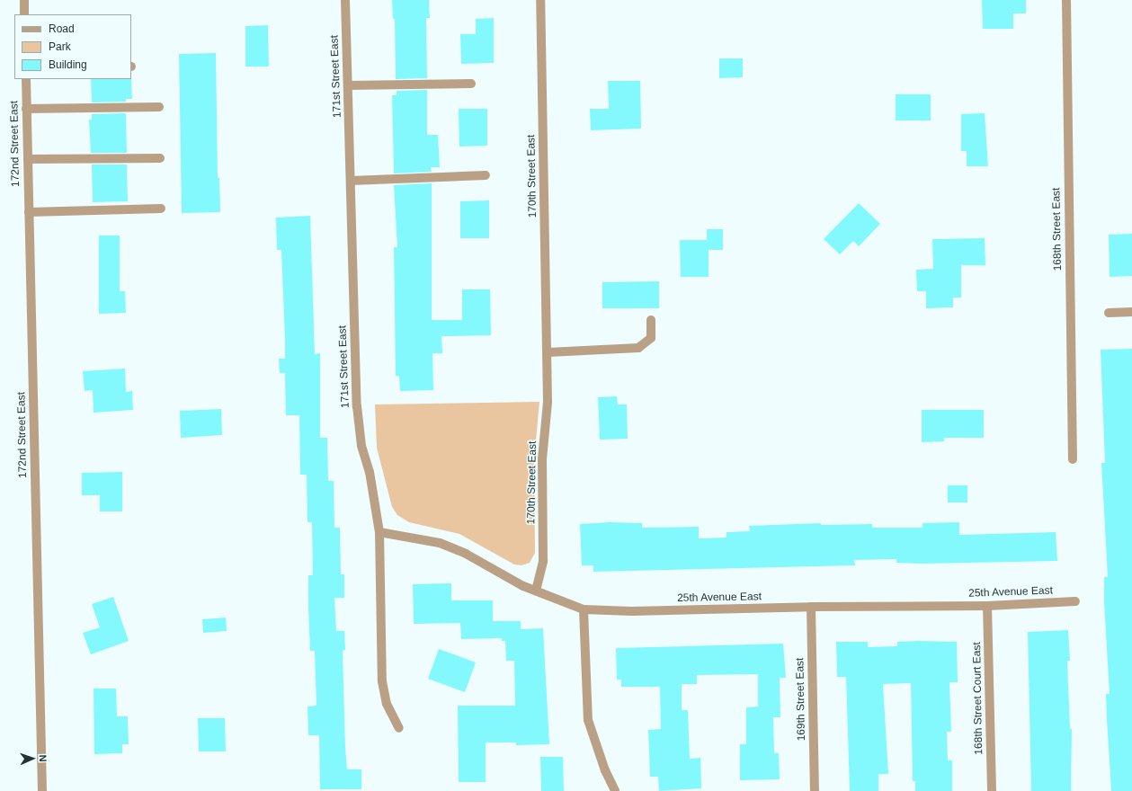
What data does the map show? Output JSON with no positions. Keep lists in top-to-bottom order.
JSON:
{
  "streets": {
    "street": [
      "171st Street East",
      "172nd Street East",
      "170th Street East",
      "168th Street East",
      "25th Avenue East",
      "168th Street Court East",
      "169th Street East"
    ]
  },
  "crossings": [
    ["171st Street East", "25th Avenue East"],
    ["170th Street East", "25th Avenue East"],
    ["25th Avenue East", "168th Street Court East"],
    ["25th Avenue East", "169th Street East"]
  ],
  "legend": ["Road", "Park", "Building"],
  "north": "right"
}
